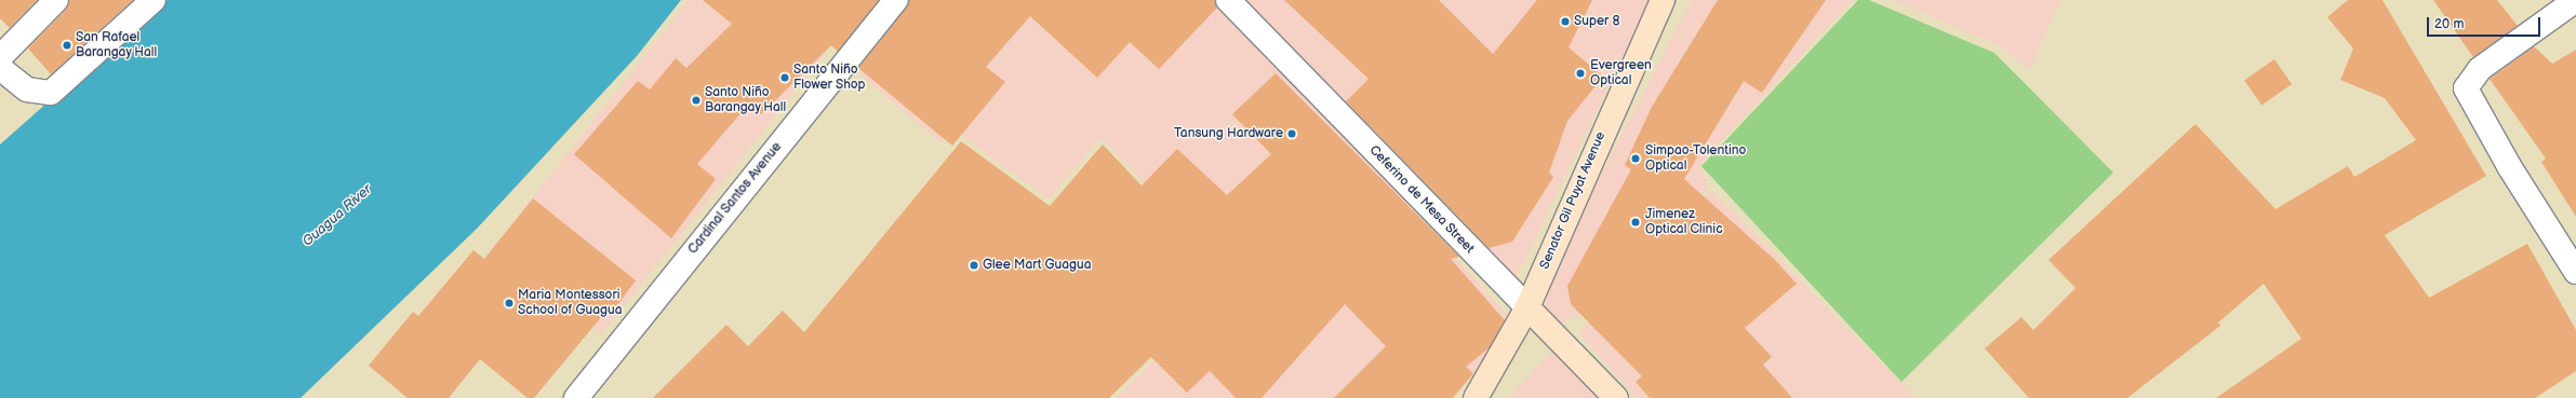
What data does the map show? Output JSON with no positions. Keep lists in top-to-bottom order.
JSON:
{
  "streets": {
    "main road": ["Ceferino de Mesa Street", "Senator Gil Puyat Avenue"],
    "street": ["Cardinal Santos Avenue"]
  },
  "crossings": [
    ["Ceferino de Mesa Street", "Senator Gil Puyat Avenue"]
  ],
  "water": ["Guagua River"],
  "places": [
    "Super 8",
    "San Rafael Barangay Hall",
    "Evergreen Optical",
    "Santo Niño Flower Shop",
    "Santo Niño Barangay Hall",
    "Tansung Hardware",
    "Simpao-Tolentino Optical",
    "Jimenez Optical Clinic",
    "Glee Mart Guagua",
    "Maria Montessori School of Guagua"
  ],
  "scale_bar": "20 m"
}
